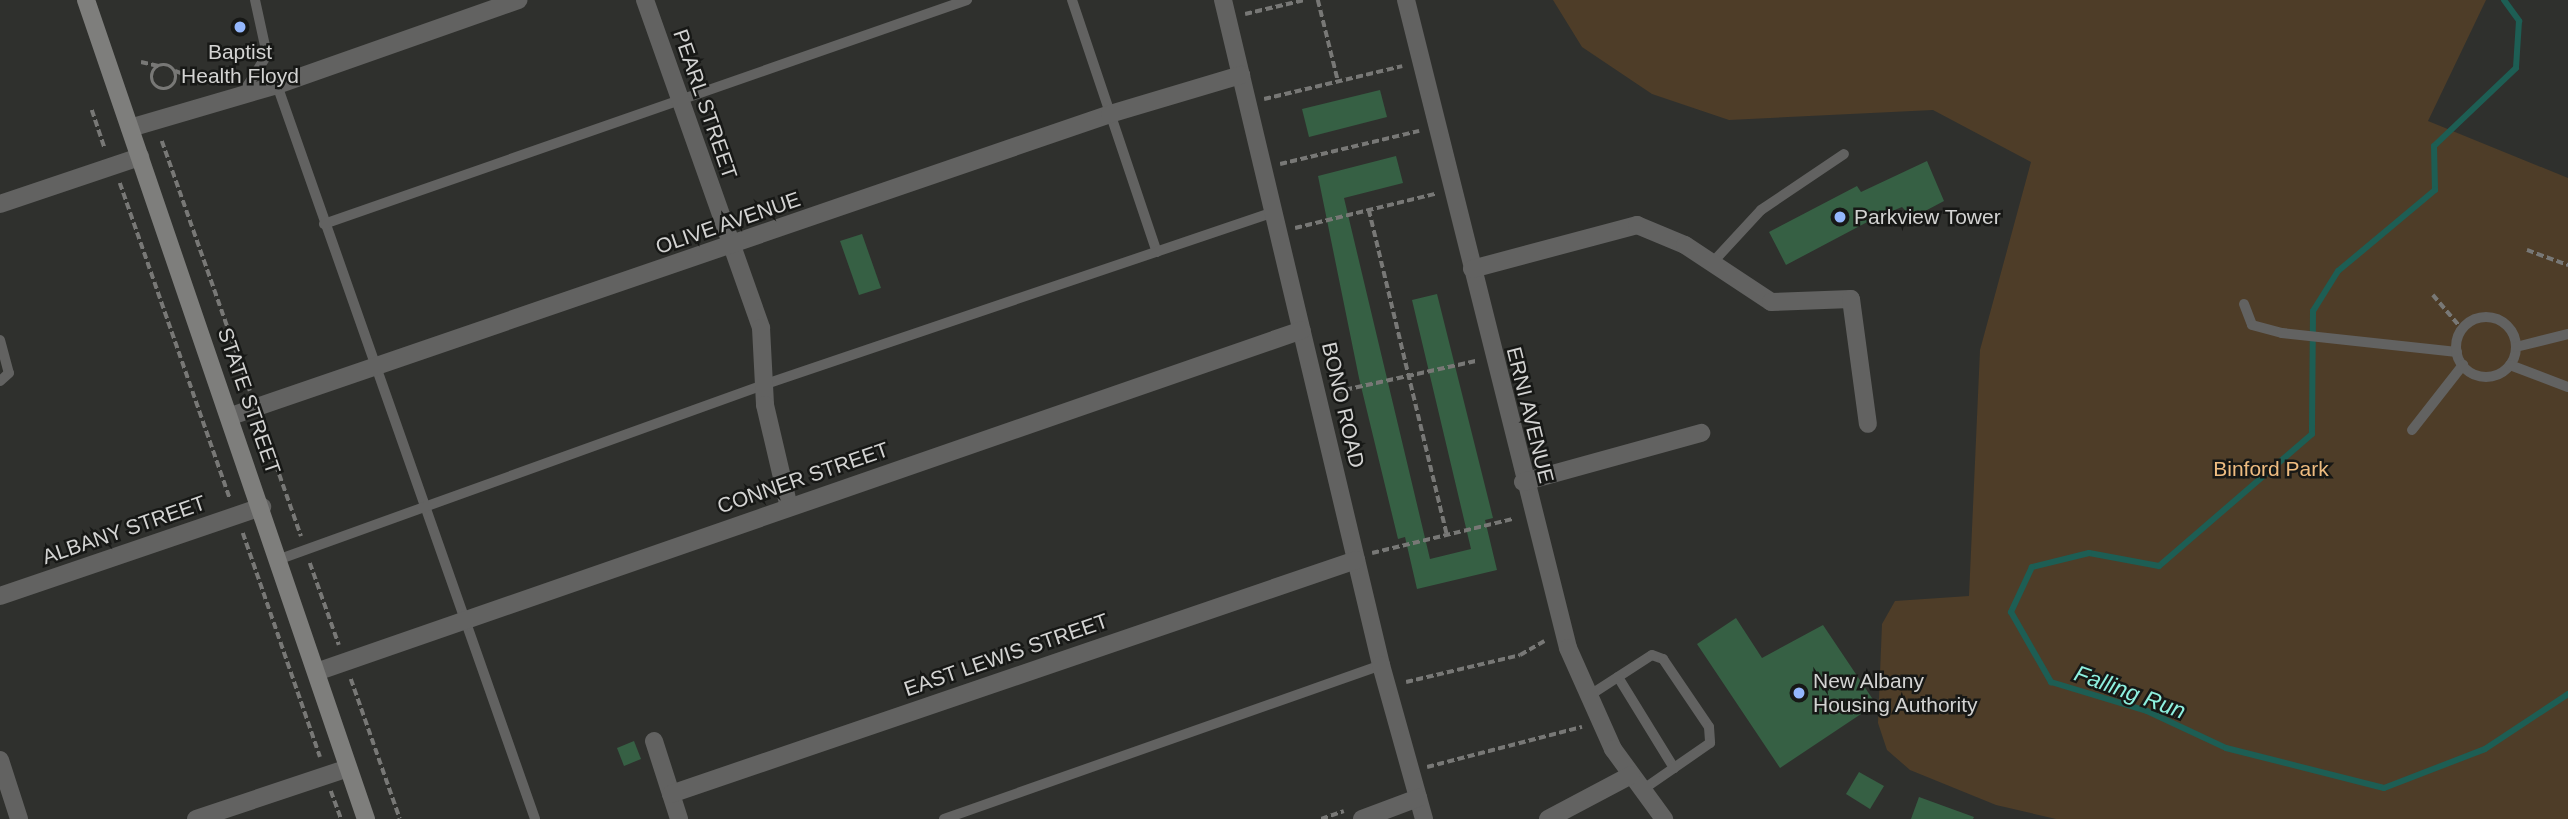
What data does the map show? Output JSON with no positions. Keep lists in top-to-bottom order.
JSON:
{
  "streets": {
    "main road": ["STATE STREET"],
    "street": [
      "PEARL STREET",
      "OLIVE AVENUE",
      "BONO ROAD",
      "ERNI AVENUE",
      "CONNER STREET",
      "ALBANY STREET",
      "EAST LEWIS STREET"
    ]
  },
  "crossings": [
    ["PEARL STREET", "OLIVE AVENUE"],
    ["PEARL STREET", "CONNER STREET"],
    ["OLIVE AVENUE", "STATE STREET"],
    ["OLIVE AVENUE", "BONO ROAD"],
    ["STATE STREET", "CONNER STREET"],
    ["STATE STREET", "ALBANY STREET"],
    ["BONO ROAD", "CONNER STREET"],
    ["BONO ROAD", "EAST LEWIS STREET"]
  ],
  "water": ["Falling Run"],
  "parks": ["Binford Park"],
  "places": ["Baptist Health Floyd", "Parkview Tower", "New Albany Housing Authority"]
}
